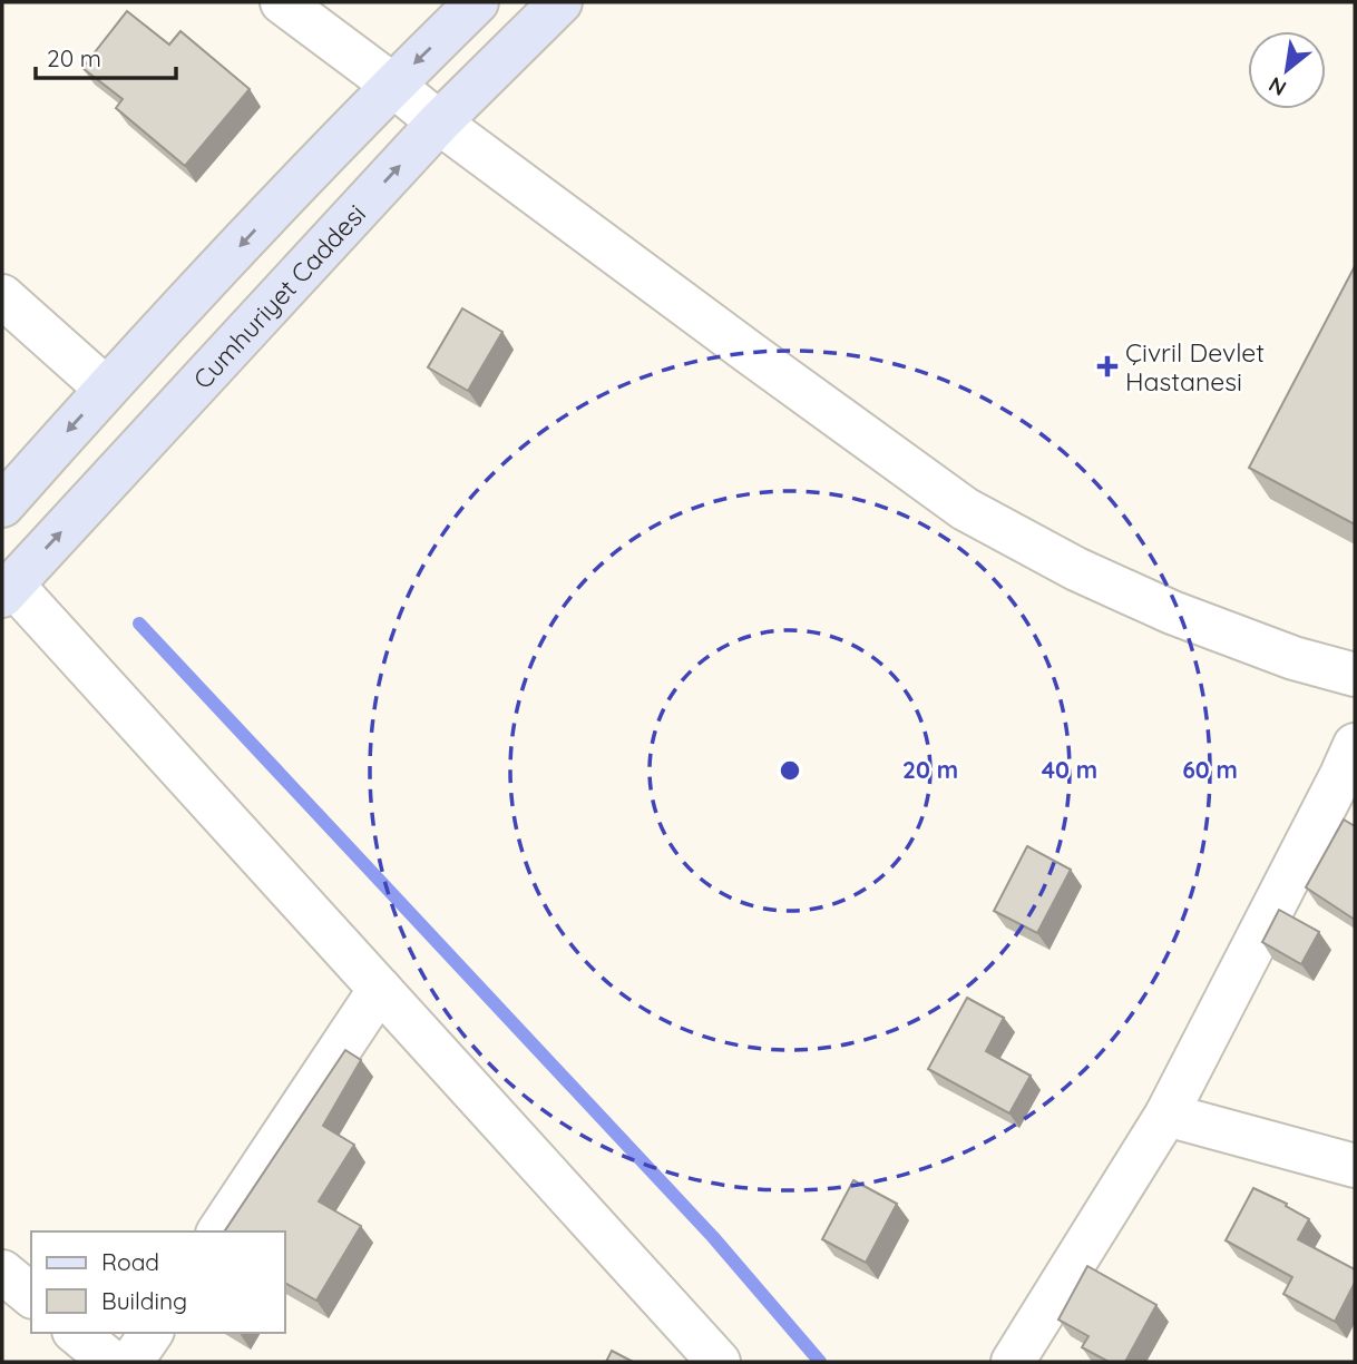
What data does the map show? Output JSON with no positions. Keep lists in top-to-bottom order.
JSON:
{
  "streets": {
    "main road": ["Cumhuriyet Caddesi"]
  },
  "places": {
    "health": ["Çivril Devlet Hastanesi"]
  },
  "legend": ["Road", "Building"],
  "scale_bar": "20 m",
  "north": "bottom left",
  "rings": ["20 m", "40 m", "60 m"]
}
